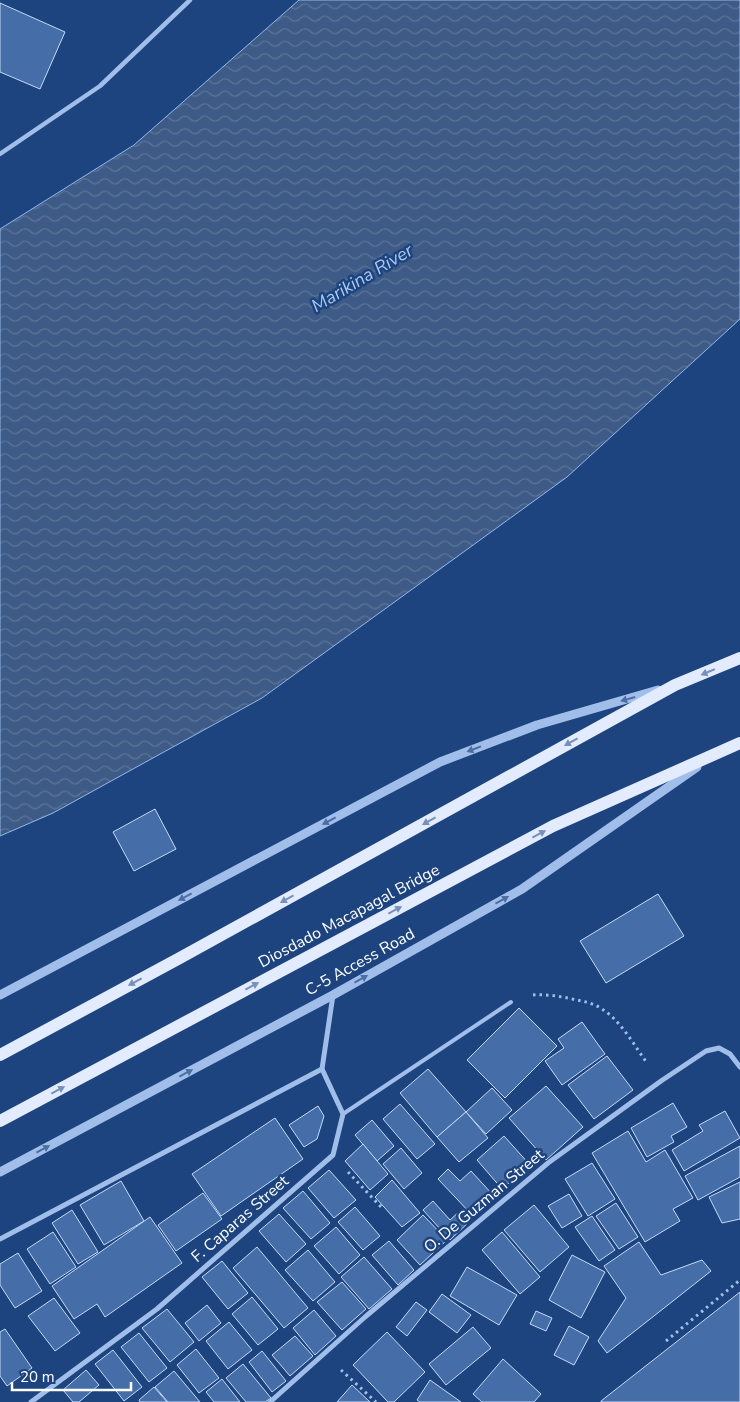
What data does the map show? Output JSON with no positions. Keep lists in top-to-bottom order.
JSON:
{
  "streets": {
    "main road": ["Diosdado Macapagal Bridge"],
    "street": ["C-5 Access Road", "O. De Guzman Street", "F. Caparas Street"]
  },
  "crossings": [
    ["Diosdado Macapagal Bridge", "C-5 Access Road"]
  ],
  "water": ["Marikina River"],
  "scale_bar": "20 m"
}
